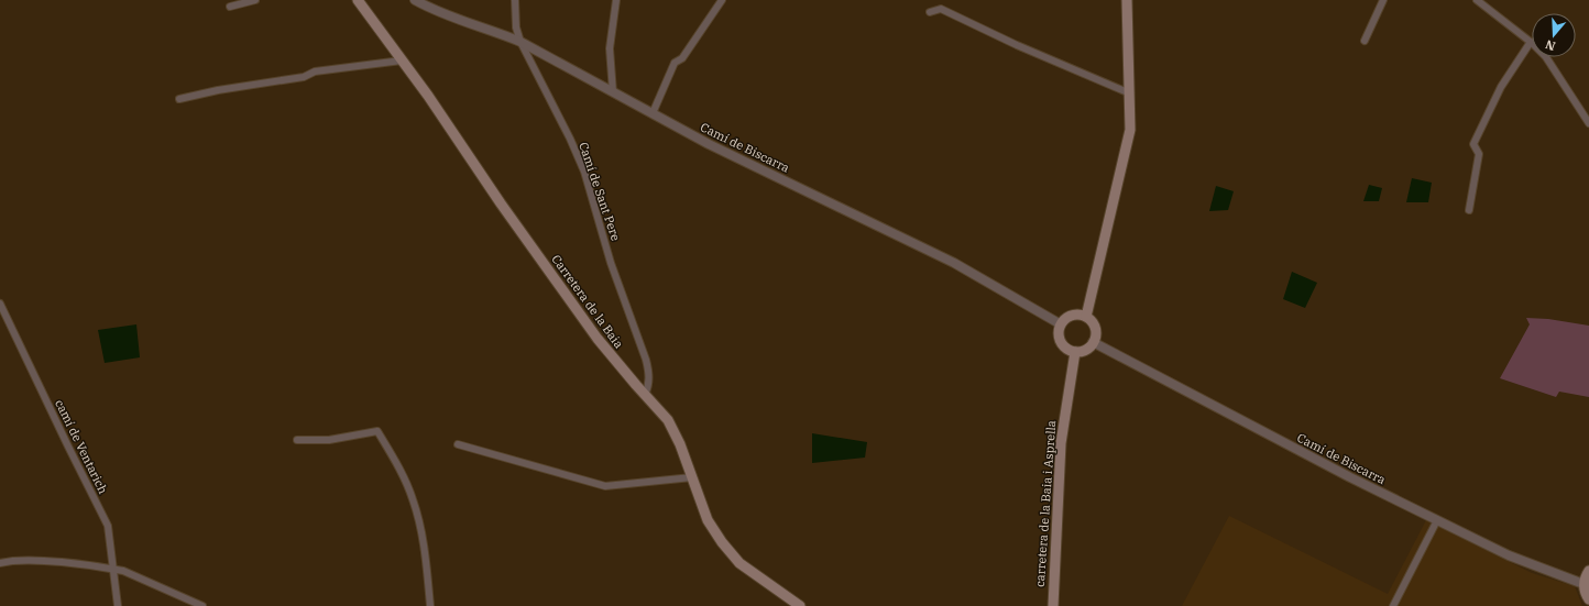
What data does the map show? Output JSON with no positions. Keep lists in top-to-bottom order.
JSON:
{
  "streets": {
    "main road": ["Carretera de la Baia", "carretera de la Baia i Asprella"],
    "street": ["Camí de Biscarra", "Camí de Sant Pere", "camí de Ventarich"]
  },
  "crossings": [
    ["Camí de Biscarra", "Camí de Sant Pere"],
    ["Camí de Biscarra", "carretera de la Baia i Asprella"],
    ["Camí de Sant Pere", "Carretera de la Baia"]
  ],
  "north": "bottom"
}
